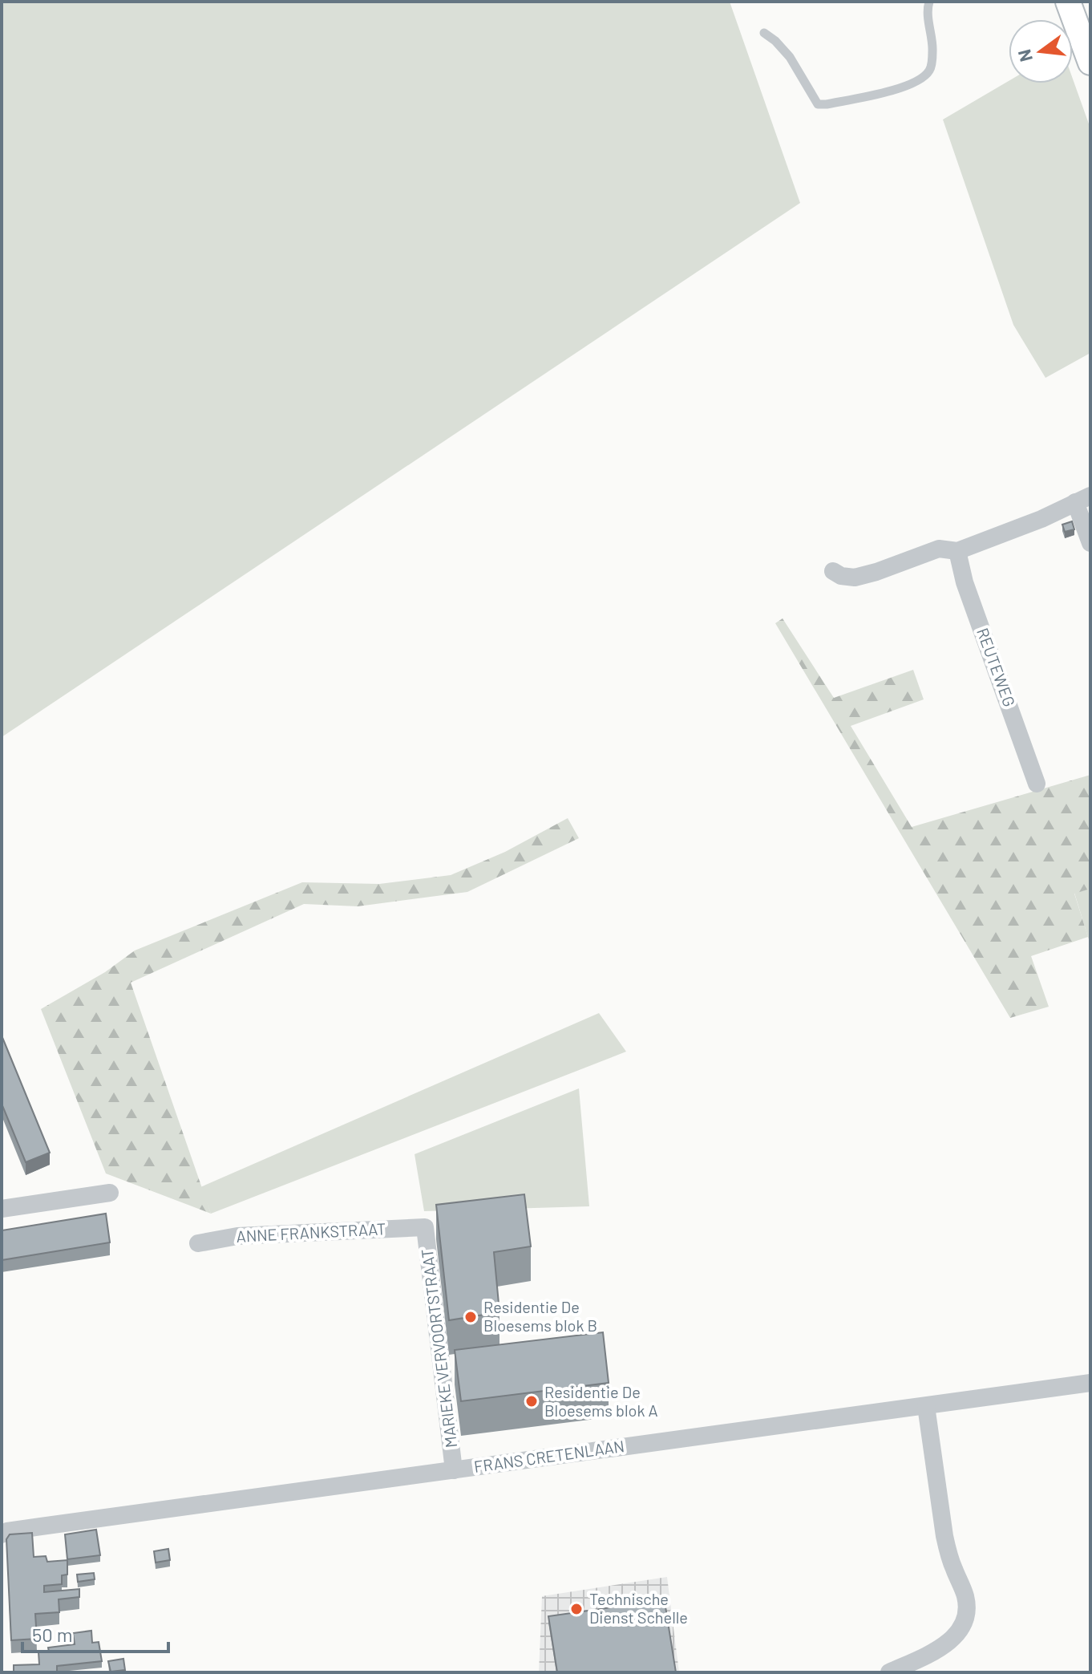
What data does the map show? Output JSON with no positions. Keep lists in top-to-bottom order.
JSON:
{
  "streets": {
    "street": [
      "REUTEWEG",
      "ANNE FRANKSTRAAT",
      "MARIEKE VERVOORTSTRAAT",
      "FRANS CRETENLAAN"
    ]
  },
  "crossings": [
    ["ANNE FRANKSTRAAT", "MARIEKE VERVOORTSTRAAT"],
    ["MARIEKE VERVOORTSTRAAT", "FRANS CRETENLAAN"]
  ],
  "places": ["Residentie De Bloesems blok B", "Residentie De Bloesems blok A", "Technische Dienst Schelle"],
  "scale_bar": "50 m",
  "north": "left"
}
